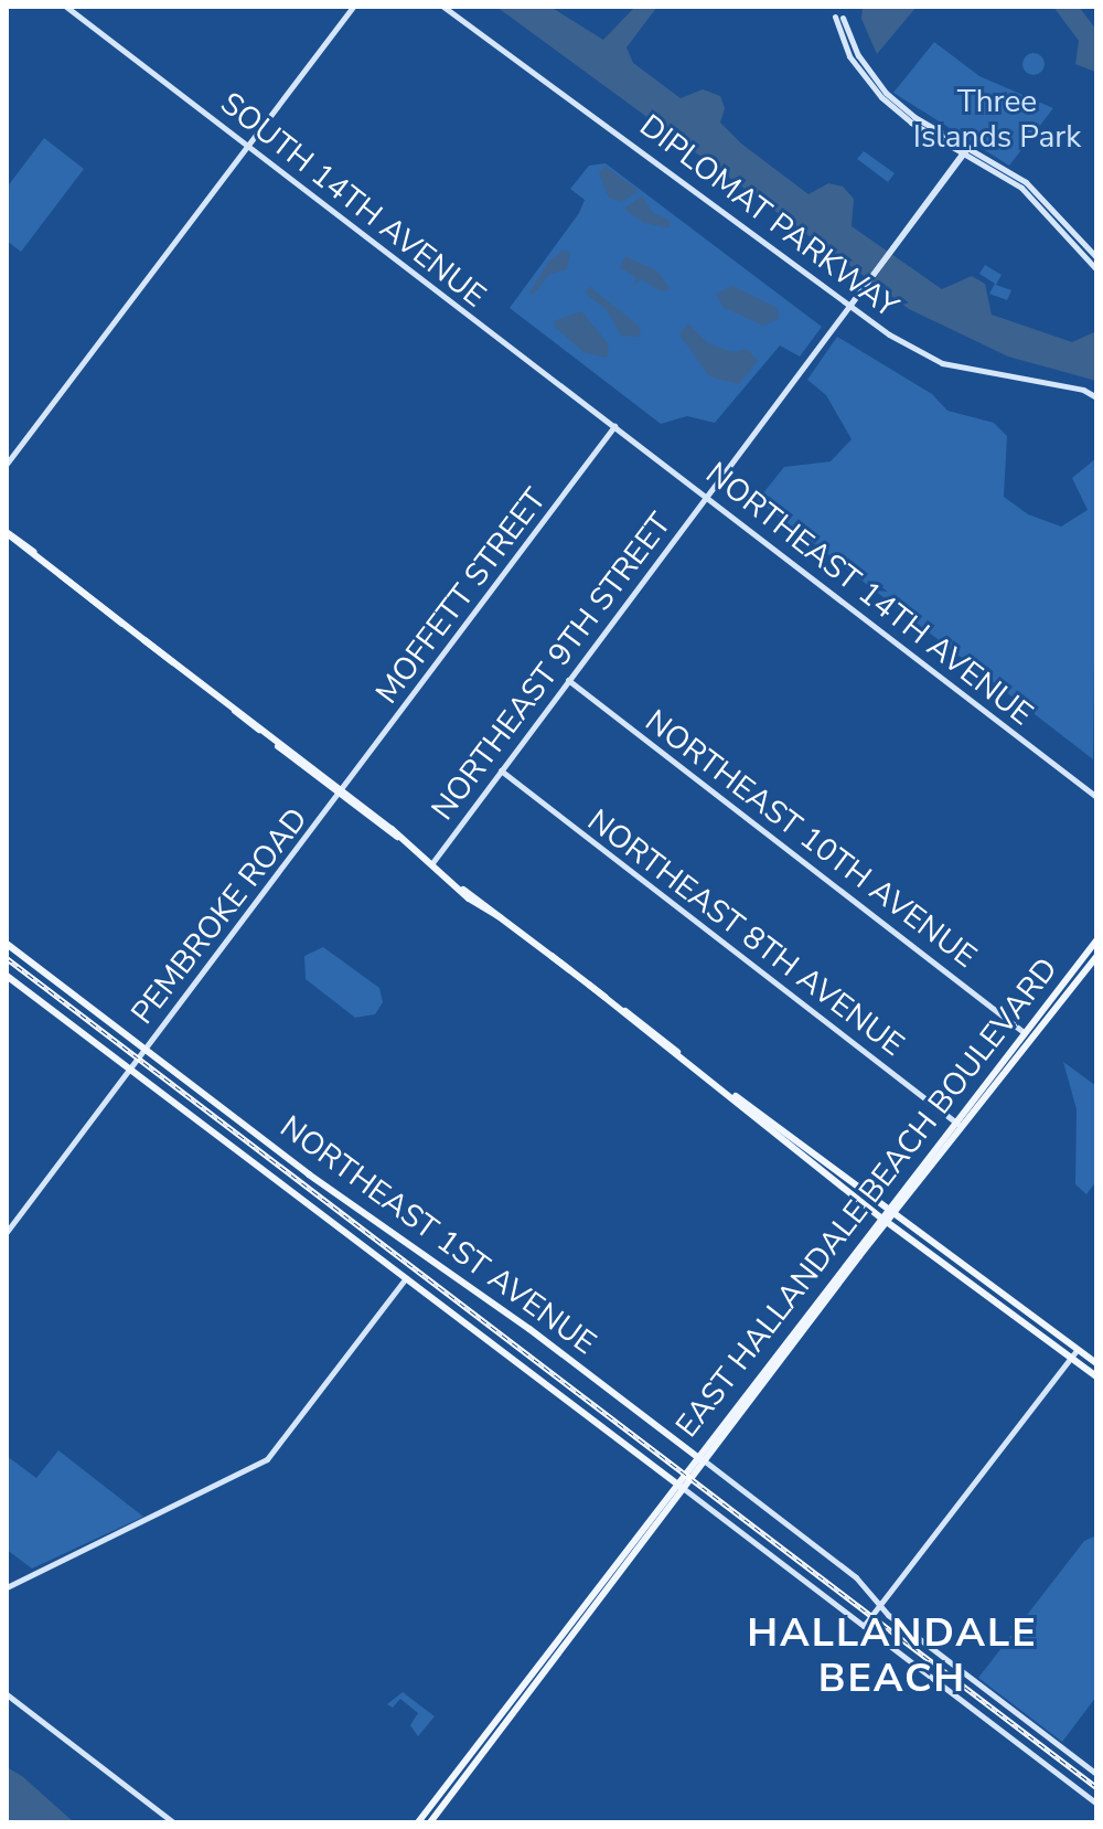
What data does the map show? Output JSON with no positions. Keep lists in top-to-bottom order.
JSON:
{
  "streets": {
    "main road": ["EAST HALLANDALE BEACH BOULEVARD", "NORTHEAST 1ST AVENUE"],
    "street": [
      "SOUTH 14TH AVENUE",
      "DIPLOMAT PARKWAY",
      "NORTHEAST 14TH AVENUE",
      "MOFFETT STREET",
      "NORTHEAST 9TH STREET",
      "NORTHEAST 10TH AVENUE",
      "PEMBROKE ROAD",
      "NORTHEAST 8TH AVENUE"
    ]
  },
  "crossings": [
    ["SOUTH 14TH AVENUE", "NORTHEAST 14TH AVENUE"],
    ["SOUTH 14TH AVENUE", "MOFFETT STREET"],
    ["DIPLOMAT PARKWAY", "NORTHEAST 9TH STREET"],
    ["NORTHEAST 14TH AVENUE", "MOFFETT STREET"],
    ["NORTHEAST 14TH AVENUE", "NORTHEAST 9TH STREET"],
    ["MOFFETT STREET", "PEMBROKE ROAD"],
    ["NORTHEAST 9TH STREET", "NORTHEAST 10TH AVENUE"],
    ["NORTHEAST 9TH STREET", "NORTHEAST 8TH AVENUE"],
    ["NORTHEAST 10TH AVENUE", "EAST HALLANDALE BEACH BOULEVARD"],
    ["PEMBROKE ROAD", "NORTHEAST 1ST AVENUE"],
    ["NORTHEAST 8TH AVENUE", "EAST HALLANDALE BEACH BOULEVARD"],
    ["EAST HALLANDALE BEACH BOULEVARD", "NORTHEAST 1ST AVENUE"]
  ],
  "districts": ["HALLANDALE BEACH"],
  "parks": ["Three Islands Park"]
}
